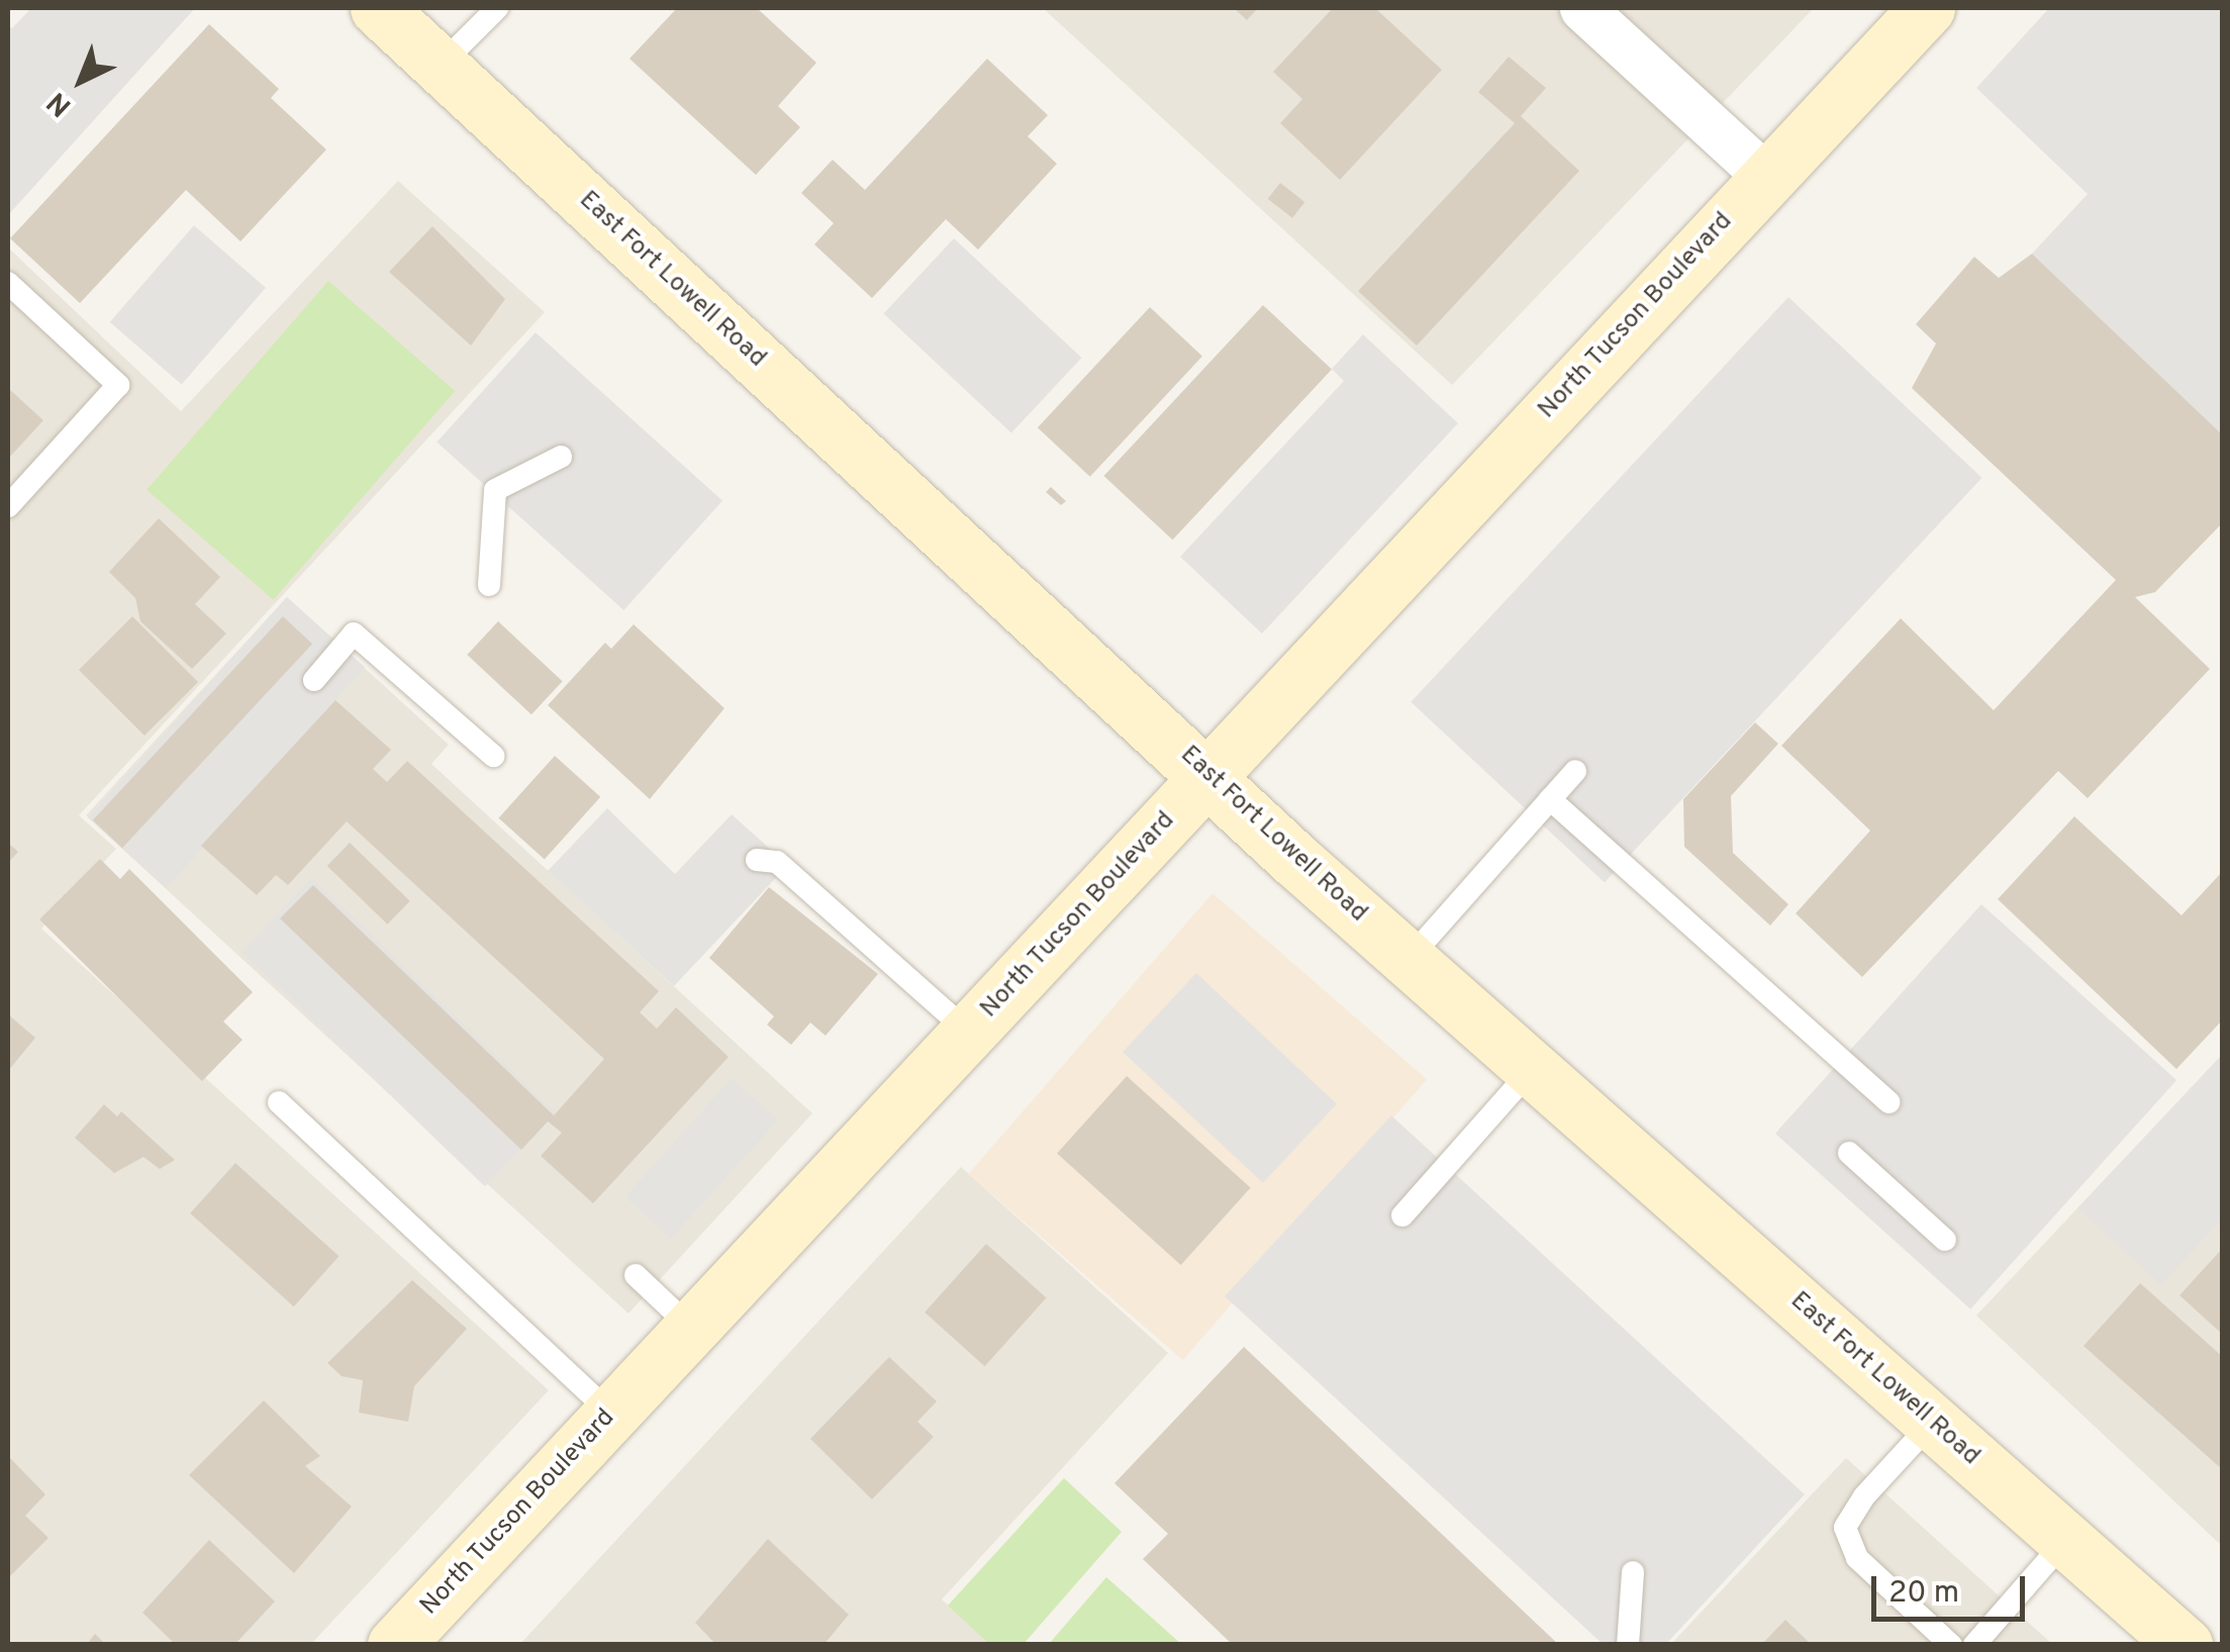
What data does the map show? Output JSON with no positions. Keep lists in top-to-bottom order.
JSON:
{
  "streets": {
    "main road": ["East Fort Lowell Road", "North Tucson Boulevard"]
  },
  "crossings": [
    ["East Fort Lowell Road", "North Tucson Boulevard"]
  ],
  "scale_bar": "20 m",
  "north": "bottom left"
}
